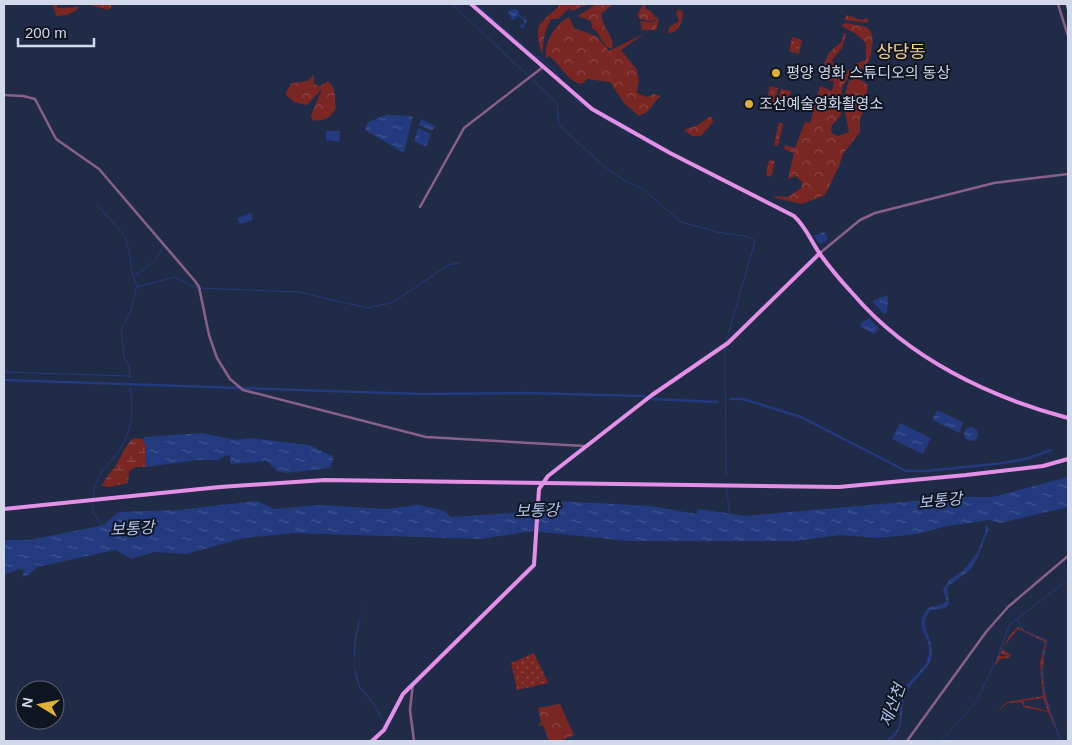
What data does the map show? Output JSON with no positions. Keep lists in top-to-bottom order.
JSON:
{
  "districts": ["상당동"],
  "water": ["보통강", "제산천"],
  "places": ["평양 영화 스튜디오의 동상", "조선예술영화촬영소"],
  "scale_bar": "200 m",
  "north": "left"
}
